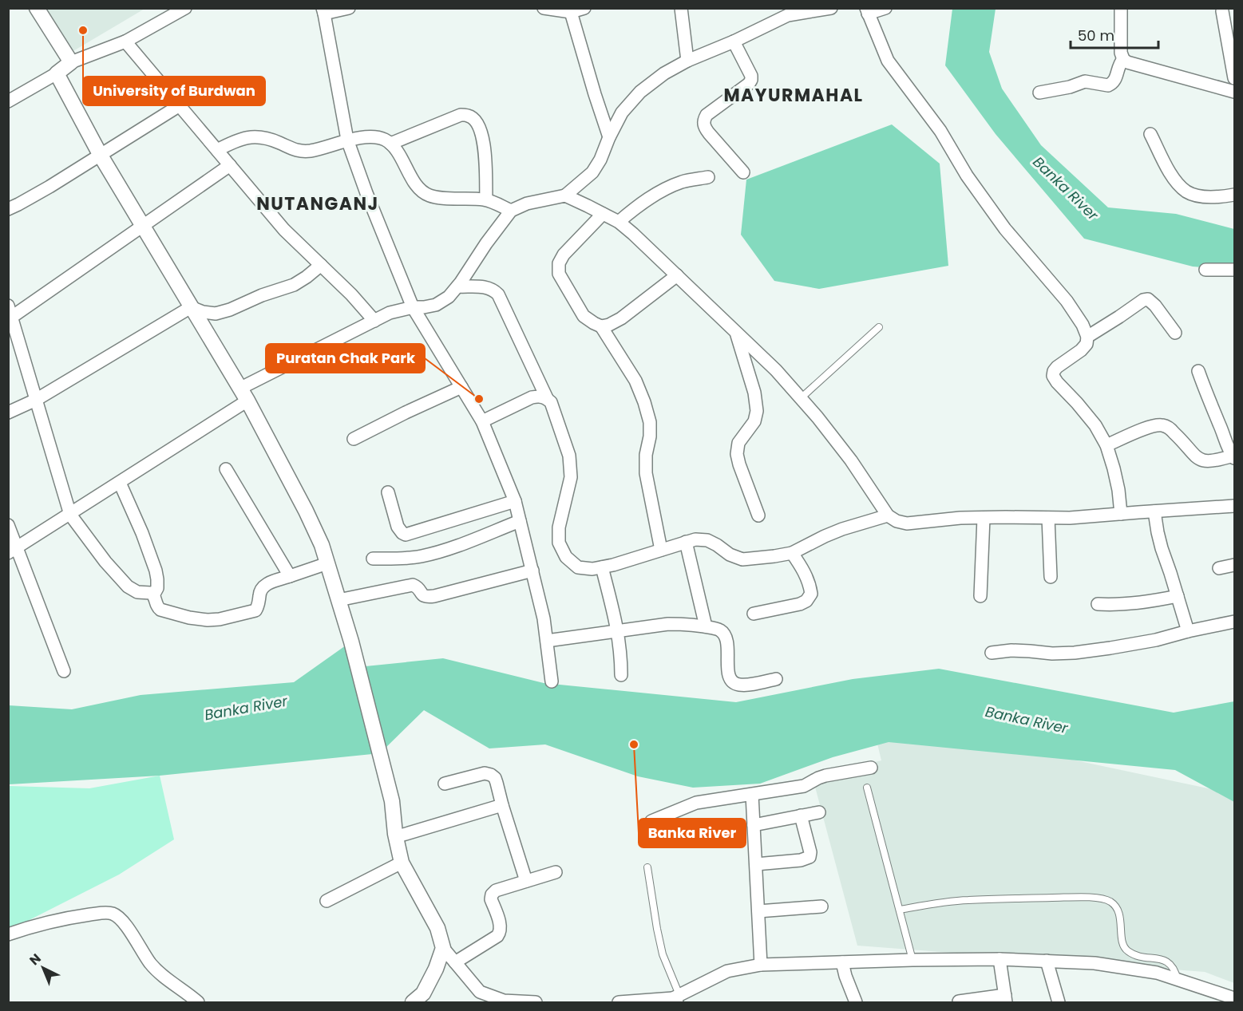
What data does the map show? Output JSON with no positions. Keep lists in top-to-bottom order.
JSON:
{
  "districts": ["MAYURMAHAL", "NUTANGANJ"],
  "water": ["Banka River"],
  "places": ["University of Burdwan", "Puratan Chak Park", "Banka River"],
  "scale_bar": "50 m",
  "north": "top left"
}
